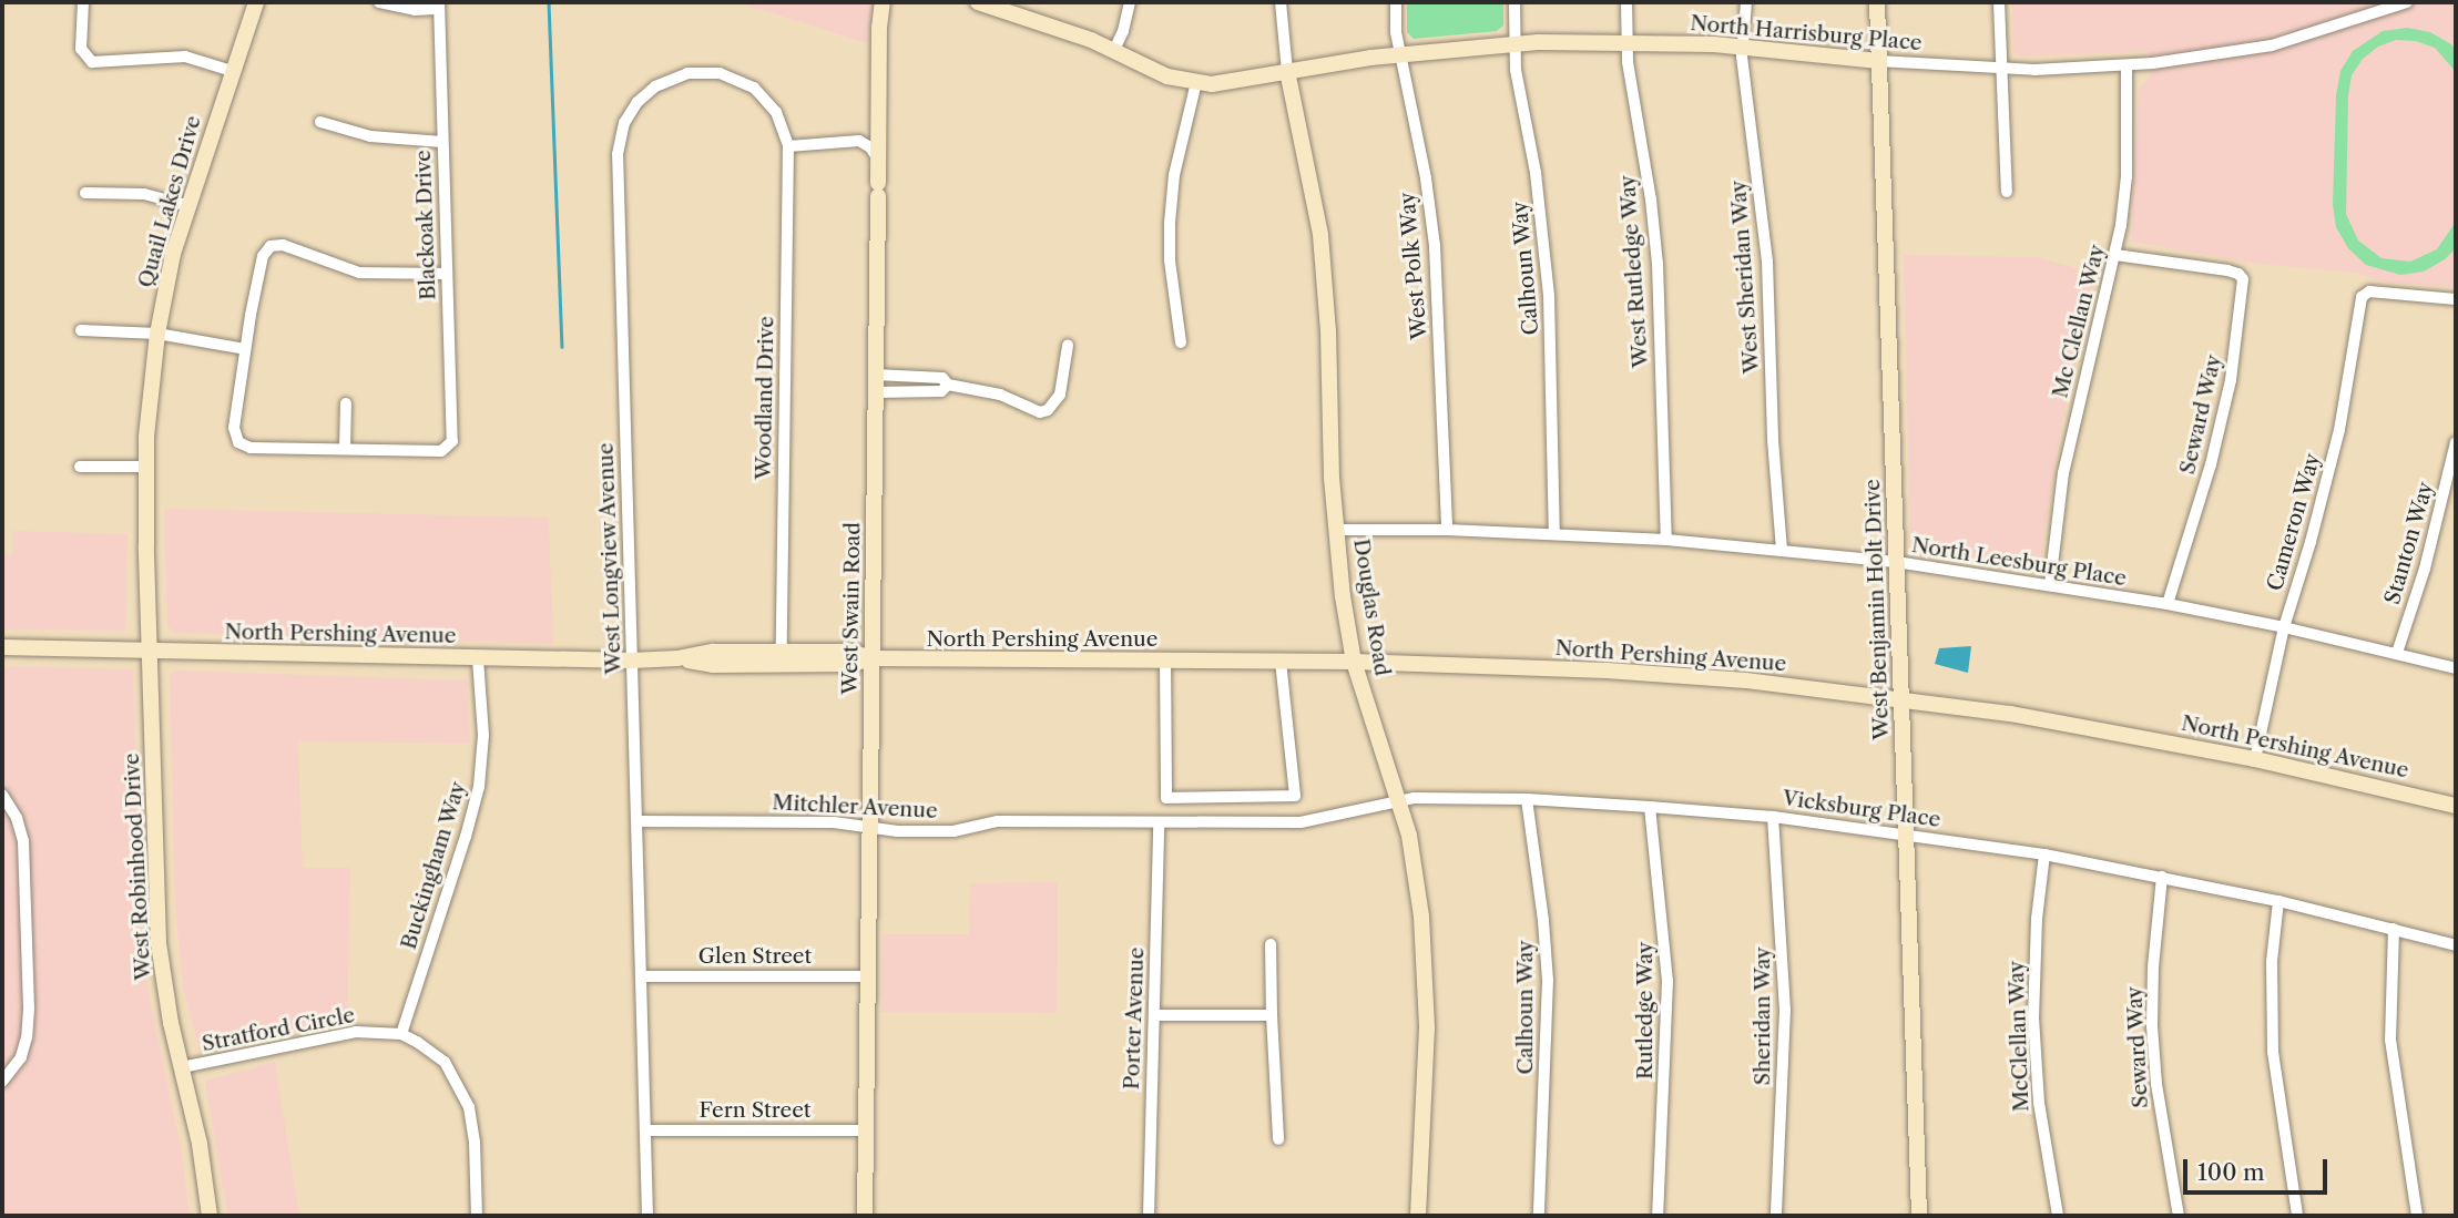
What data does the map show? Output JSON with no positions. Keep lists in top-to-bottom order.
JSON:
{
  "streets": {
    "main road": [
      "North Harrisburg Place",
      "Quail Lakes Drive",
      "Douglas Road",
      "West Swain Road",
      "West Benjamin Holt Drive",
      "North Pershing Avenue",
      "West Robinhood Drive"
    ],
    "street": [
      "Blackoak Drive",
      "West Polk Way",
      "Calhoun Way",
      "West Rutledge Way",
      "West Sheridan Way",
      "Mc Clellan Way",
      "Woodland Drive",
      "Seward Way",
      "Cameron Way",
      "Stanton Way",
      "West Longview Avenue",
      "North Leesburg Place",
      "Mitchler Avenue",
      "Vicksburg Place",
      "Buckingham Way",
      "Glen Street",
      "Rutledge Way",
      "Sheridan Way",
      "Porter Avenue",
      "Stratford Circle",
      "McClellan Way",
      "Fern Street"
    ]
  },
  "crossings": [
    ["North Harrisburg Place", "West Polk Way"],
    ["North Harrisburg Place", "Calhoun Way"],
    ["North Harrisburg Place", "West Rutledge Way"],
    ["North Harrisburg Place", "West Sheridan Way"],
    ["North Harrisburg Place", "Mc Clellan Way"],
    ["North Harrisburg Place", "Douglas Road"],
    ["North Harrisburg Place", "West Benjamin Holt Drive"],
    ["Quail Lakes Drive", "North Pershing Avenue"],
    ["Quail Lakes Drive", "West Robinhood Drive"],
    ["West Polk Way", "North Leesburg Place"],
    ["Calhoun Way", "North Leesburg Place"],
    ["Calhoun Way", "Vicksburg Place"],
    ["West Rutledge Way", "North Leesburg Place"],
    ["West Sheridan Way", "North Leesburg Place"],
    ["Mc Clellan Way", "Seward Way"],
    ["Mc Clellan Way", "North Leesburg Place"],
    ["Woodland Drive", "West Longview Avenue"],
    ["Woodland Drive", "North Pershing Avenue"],
    ["Seward Way", "North Leesburg Place"],
    ["Seward Way", "Vicksburg Place"],
    ["Cameron Way", "North Leesburg Place"],
    ["Cameron Way", "North Pershing Avenue"],
    ["Stanton Way", "North Leesburg Place"],
    ["West Longview Avenue", "North Pershing Avenue"],
    ["West Longview Avenue", "Mitchler Avenue"],
    ["West Longview Avenue", "Glen Street"],
    ["West Longview Avenue", "Fern Street"],
    ["North Leesburg Place", "Douglas Road"],
    ["North Leesburg Place", "West Benjamin Holt Drive"],
    ["Douglas Road", "North Pershing Avenue"],
    ["Douglas Road", "Vicksburg Place"],
    ["West Swain Road", "North Pershing Avenue"],
    ["West Swain Road", "Mitchler Avenue"],
    ["West Swain Road", "Glen Street"],
    ["West Swain Road", "Fern Street"],
    ["West Benjamin Holt Drive", "North Pershing Avenue"],
    ["West Benjamin Holt Drive", "Vicksburg Place"],
    ["North Pershing Avenue", "Buckingham Way"],
    ["North Pershing Avenue", "West Robinhood Drive"],
    ["Mitchler Avenue", "Vicksburg Place"],
    ["Mitchler Avenue", "Porter Avenue"],
    ["Vicksburg Place", "Rutledge Way"],
    ["Vicksburg Place", "Sheridan Way"],
    ["Vicksburg Place", "McClellan Way"],
    ["Buckingham Way", "Stratford Circle"],
    ["West Robinhood Drive", "Stratford Circle"]
  ],
  "scale_bar": "100 m"
}
